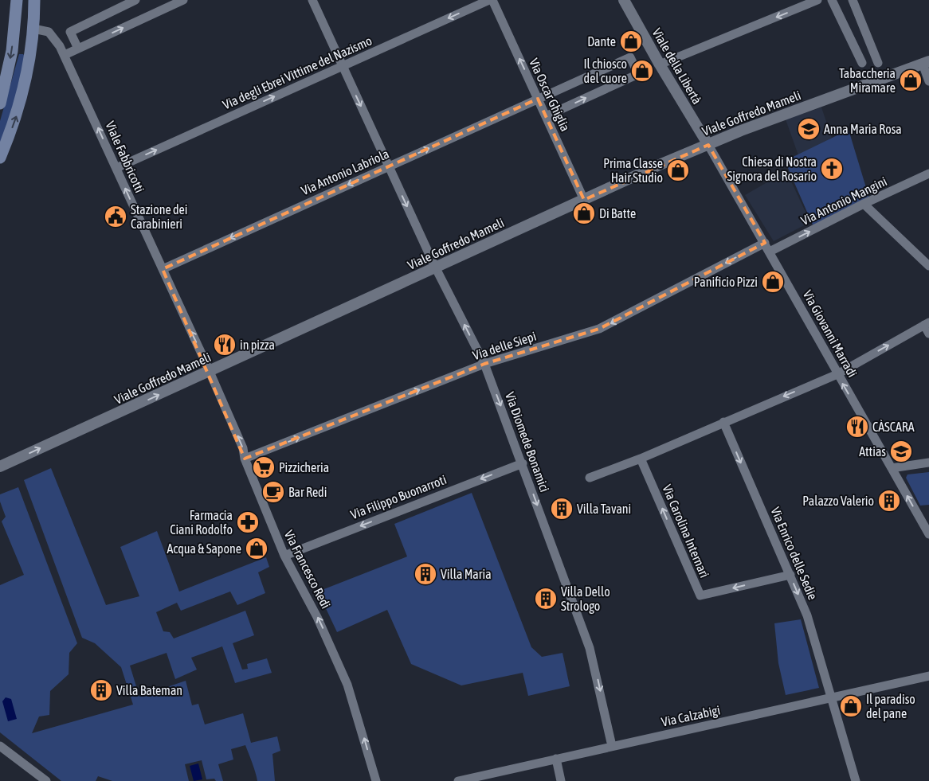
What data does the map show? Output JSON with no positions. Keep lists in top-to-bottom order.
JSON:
{
  "streets": {
    "street": [
      "Viale della Libertà",
      "Via degli Ebrei Vittime del Nazismo",
      "Via Oscar Ghiglia",
      "Viale Goffredo Mameli",
      "Viale Fabbricotti",
      "Via Antonio Labriola",
      "Via Antonio Mangini",
      "Via Giovanni Marradi",
      "Via delle Siepi",
      "Via Diomede Bonamici",
      "Via Filippo Buonarroti",
      "Via Carolina Internari",
      "Via Enrico delle Sedie",
      "Via Francesco Redi",
      "Via Calzabigi"
    ]
  },
  "crossings": [
    ["Viale della Libertà", "Viale Goffredo Mameli"],
    ["Viale della Libertà", "Via Giovanni Marradi"],
    ["Via degli Ebrei Vittime del Nazismo", "Viale Fabbricotti"],
    ["Via degli Ebrei Vittime del Nazismo", "Via Diomede Bonamici"],
    ["Via Oscar Ghiglia", "Viale Goffredo Mameli"],
    ["Via Oscar Ghiglia", "Via Antonio Labriola"],
    ["Viale Goffredo Mameli", "Viale Fabbricotti"],
    ["Viale Goffredo Mameli", "Via Giovanni Marradi"],
    ["Viale Goffredo Mameli", "Via Diomede Bonamici"],
    ["Viale Goffredo Mameli", "Via Francesco Redi"],
    ["Viale Fabbricotti", "Via Antonio Labriola"],
    ["Viale Fabbricotti", "Via Francesco Redi"],
    ["Via Antonio Labriola", "Via Diomede Bonamici"],
    ["Via Antonio Mangini", "Via Giovanni Marradi"],
    ["Via Giovanni Marradi", "Via delle Siepi"],
    ["Via delle Siepi", "Via Diomede Bonamici"],
    ["Via delle Siepi", "Via Francesco Redi"],
    ["Via Diomede Bonamici", "Via Filippo Buonarroti"],
    ["Via Diomede Bonamici", "Via Calzabigi"],
    ["Via Filippo Buonarroti", "Via Francesco Redi"],
    ["Via Carolina Internari", "Via Enrico delle Sedie"],
    ["Via Enrico delle Sedie", "Via Calzabigi"]
  ],
  "one_way": [
    "Via Oscar Ghiglia",
    "Viale Fabbricotti",
    "Via Antonio Mangini",
    "Via Giovanni Marradi",
    "Via Filippo Buonarroti",
    "Via Enrico delle Sedie",
    "Via Francesco Redi"
  ],
  "places": {
    "shop": [
      "Dante",
      "Il chiosco del cuore",
      "Tabaccheria Miramare",
      "Prima Classe Hair Studio",
      "Di Batte",
      "Panificio Pizzi",
      "Acqua & Sapone",
      "Il paradiso del pane"
    ],
    "school or university": ["Anna Maria Rosa", "Attias"],
    "church": ["Chiesa di Nostra Signora del Rosario"],
    "public building": ["Stazione dei Carabinieri"],
    "restaurant": ["in pizza", "CÀSCARA"],
    "supermarket": ["Pizzicheria"],
    "cafe": ["Bar Redi"],
    "building": [
      "Palazzo Valerio",
      "Villa Tavani",
      "Villa Maria",
      "Villa Dello Strologo",
      "Villa Bateman"
    ],
    "pharmacy": ["Farmacia Ciani Rodolfo"]
  }
}
